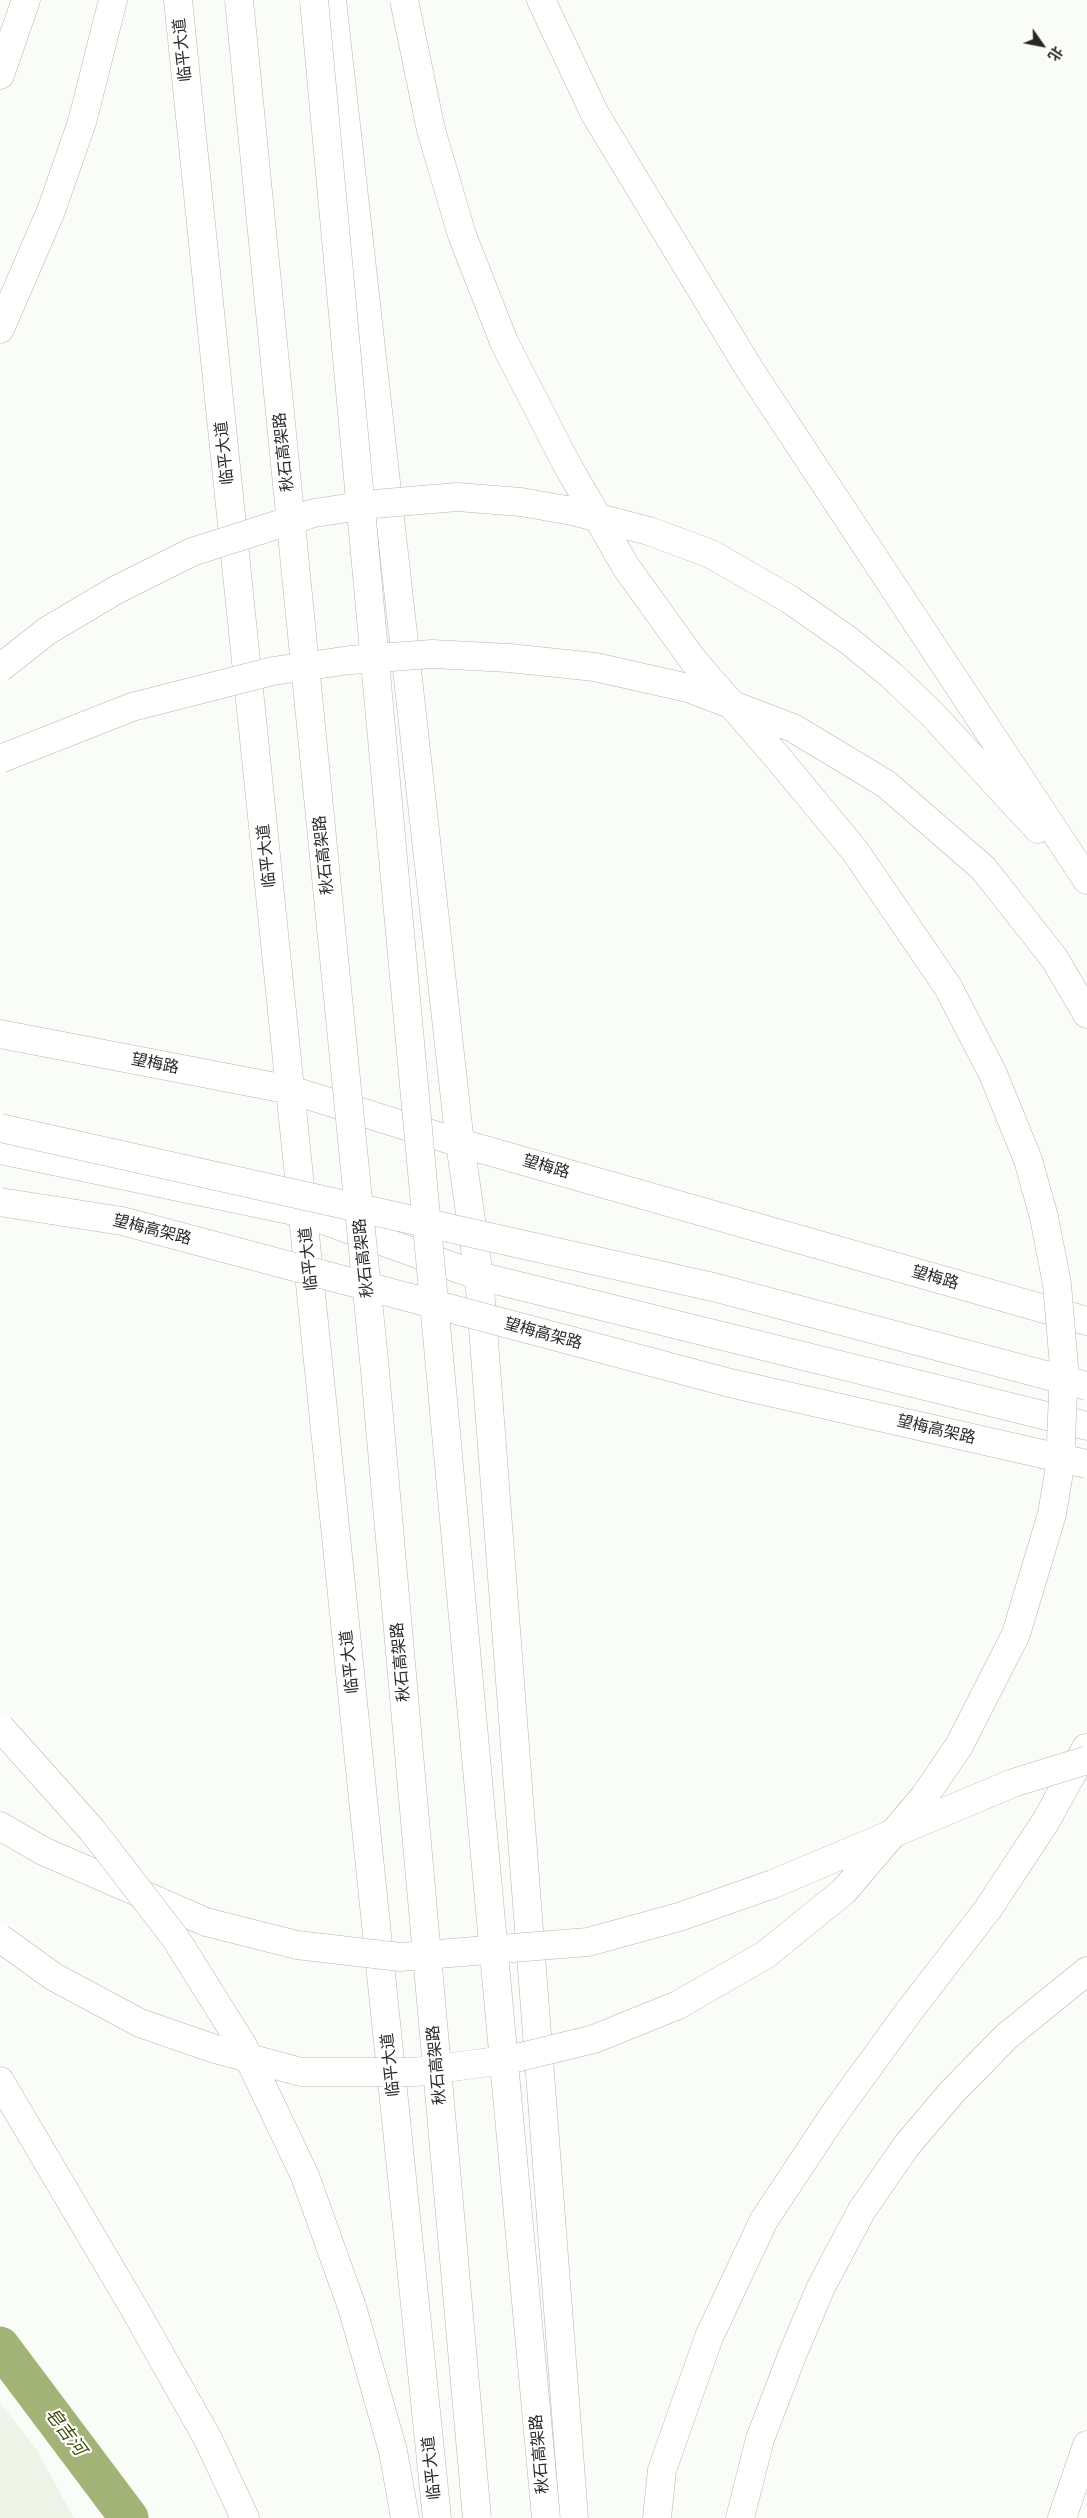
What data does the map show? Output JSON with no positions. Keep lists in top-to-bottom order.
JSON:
{
  "streets": {
    "main road": [
      "临平大道",
      "秋石高架路",
      "望梅路",
      "望梅高架路"
    ]
  },
  "crossings": [
    ["临平大道", "望梅路"]
  ],
  "water": ["皂吉河"],
  "north": "bottom right"
}
